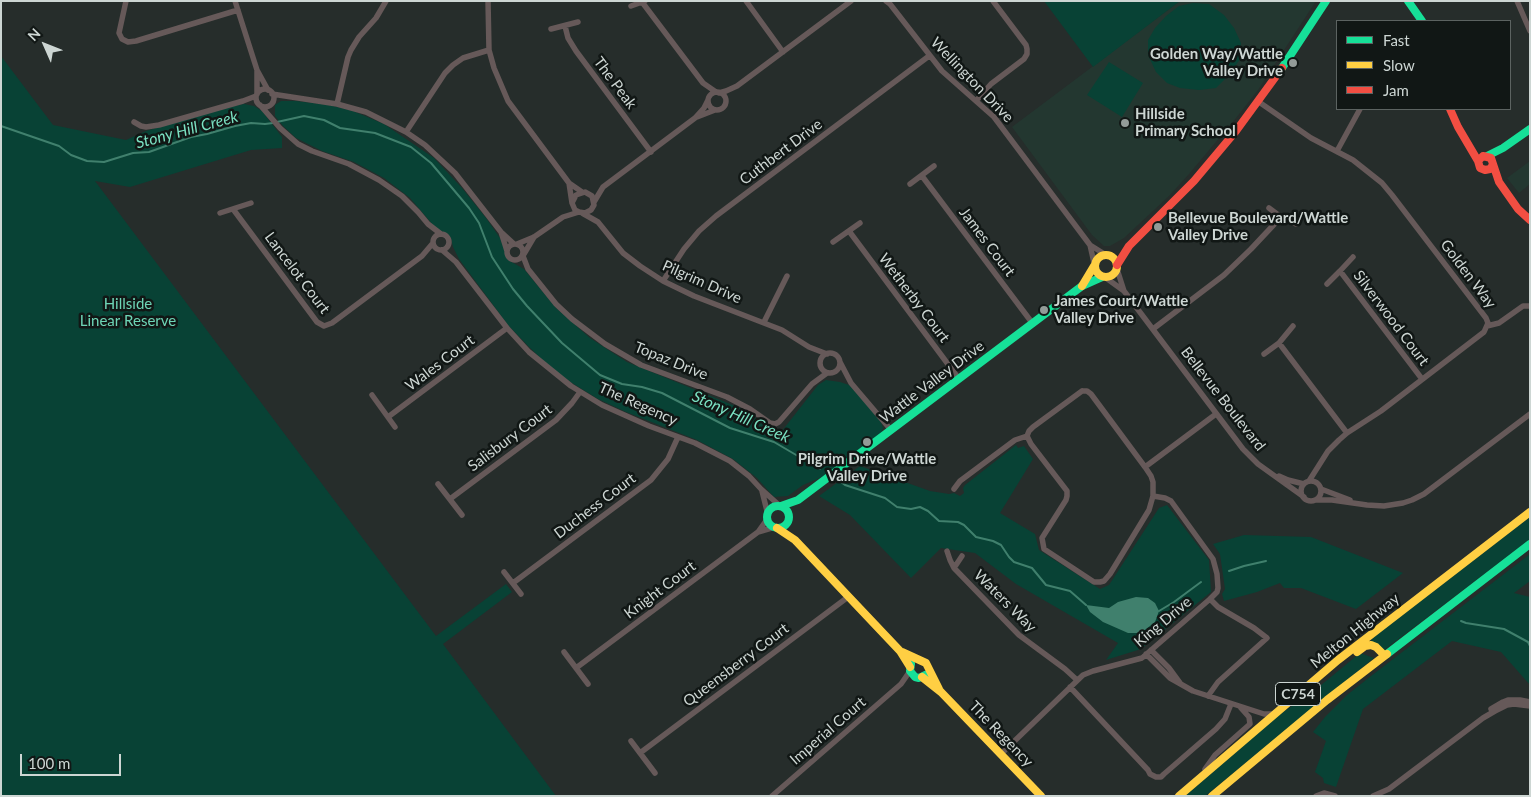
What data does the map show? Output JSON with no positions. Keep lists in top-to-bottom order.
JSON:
{
  "streets": {
    "main road": [
      "Wattle Valley Drive",
      "The Regency",
      "Melton Highway",
      "C754"
    ],
    "street": [
      "Wellington Drive",
      "The Peak",
      "Cuthbert Drive",
      "James Court",
      "Lancelot Court",
      "Golden Way",
      "Pilgrim Drive",
      "Wetherby Court",
      "Silverwood Court",
      "Topaz Drive",
      "Wales Court",
      "Bellevue Boulevard",
      "Salisbury Court",
      "Duchess Court",
      "Knight Court",
      "Waters Way",
      "King Drive",
      "Queensberry Court",
      "Imperial Court"
    ]
  },
  "crossings": [
    ["Wellington Drive", "Cuthbert Drive"],
    ["Wellington Drive", "Wattle Valley Drive"],
    ["Wellington Drive", "Bellevue Boulevard"],
    ["Cuthbert Drive", "Pilgrim Drive"],
    ["James Court", "Wattle Valley Drive"],
    ["Lancelot Court", "The Regency"],
    ["Golden Way", "Silverwood Court"],
    ["Golden Way", "Bellevue Boulevard"],
    ["Pilgrim Drive", "Topaz Drive"],
    ["Wetherby Court", "Wattle Valley Drive"],
    ["Wales Court", "The Regency"],
    ["Wattle Valley Drive", "Bellevue Boulevard"],
    ["Wattle Valley Drive", "The Regency"],
    ["Wattle Valley Drive", "Knight Court"],
    ["The Regency", "Salisbury Court"],
    ["The Regency", "Duchess Court"],
    ["The Regency", "Knight Court"],
    ["The Regency", "King Drive"],
    ["The Regency", "Imperial Court"],
    ["Waters Way", "King Drive"]
  ],
  "water": ["Stony Hill Creek"],
  "parks": ["Hillside Linear Reserve"],
  "places": [
    "Golden Way/Wattle Valley Drive",
    "Hillside Primary School",
    "Bellevue Boulevard/Wattle Valley Drive",
    "James Court/Wattle Valley Drive",
    "Pilgrim Drive/Wattle Valley Drive"
  ],
  "legend": ["Fast", "Slow", "Jam"],
  "scale_bar": "100 m",
  "north": "top left"
}
